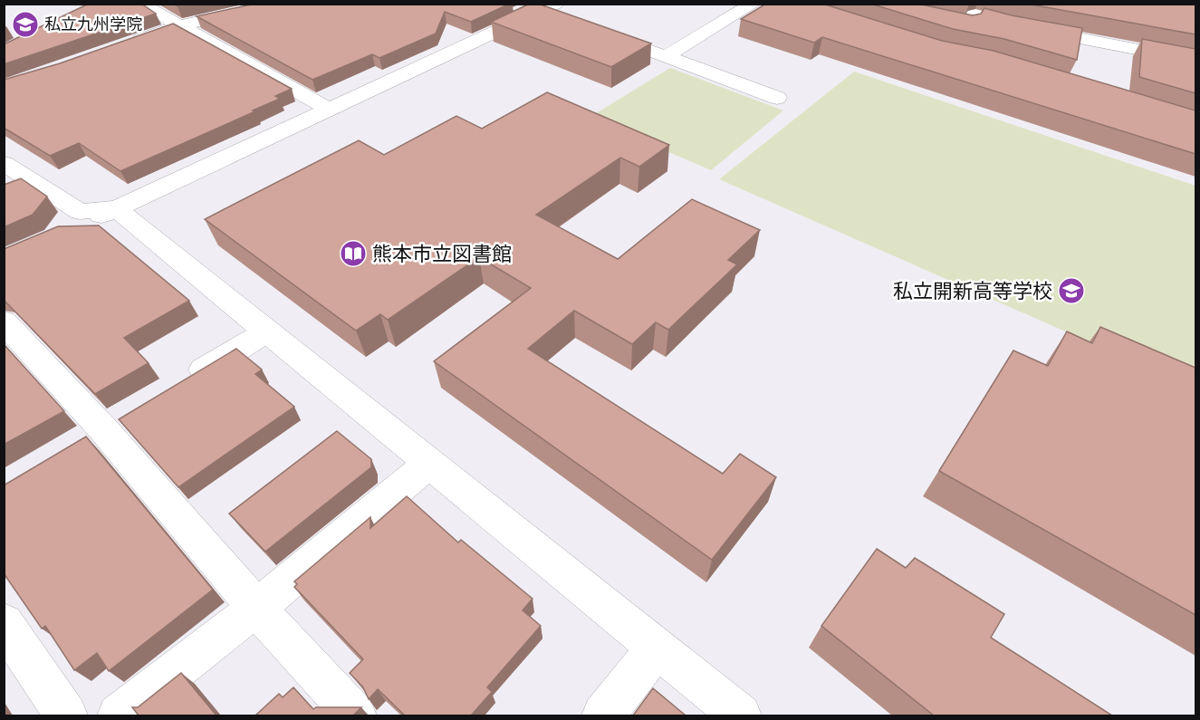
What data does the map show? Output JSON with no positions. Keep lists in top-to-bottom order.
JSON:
{
  "places": {
    "school or university": ["私立九州学院", "私立開新高等学校"],
    "library": ["熊本市立図書館"]
  }
}
